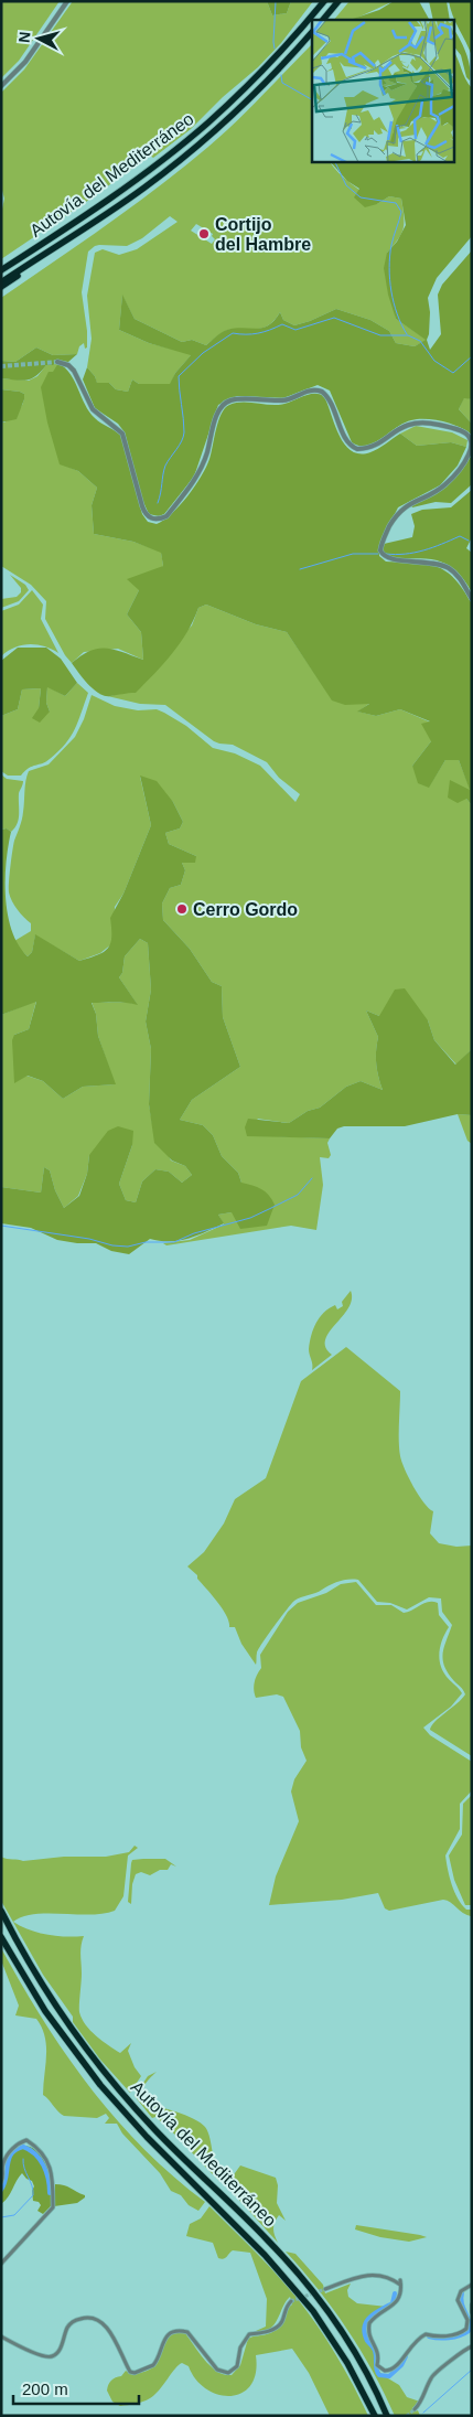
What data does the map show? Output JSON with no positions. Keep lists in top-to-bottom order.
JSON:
{
  "streets": {
    "highway": ["Autovía del Mediterráneo"]
  },
  "places": ["Cortijo del Hambre", "Cerro Gordo"],
  "scale_bar": "200 m",
  "north": "left"
}
